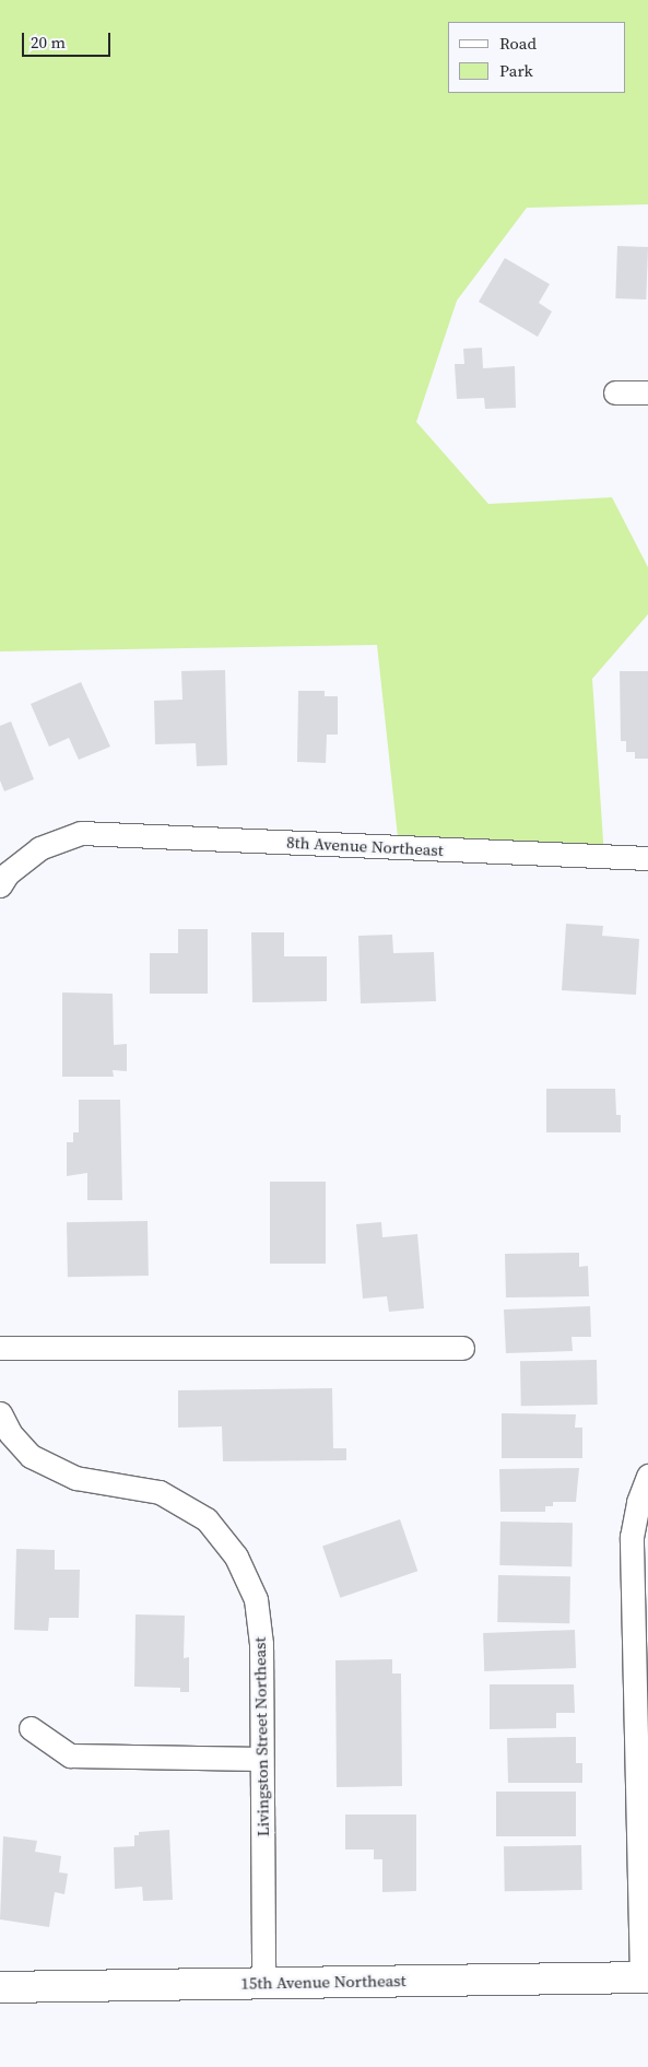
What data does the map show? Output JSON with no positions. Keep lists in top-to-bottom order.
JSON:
{
  "streets": {
    "street": ["8th Avenue Northeast", "Livingston Street Northeast", "15th Avenue Northeast"]
  },
  "crossings": [
    ["Livingston Street Northeast", "15th Avenue Northeast"]
  ],
  "legend": ["Road", "Park"],
  "scale_bar": "20 m"
}
